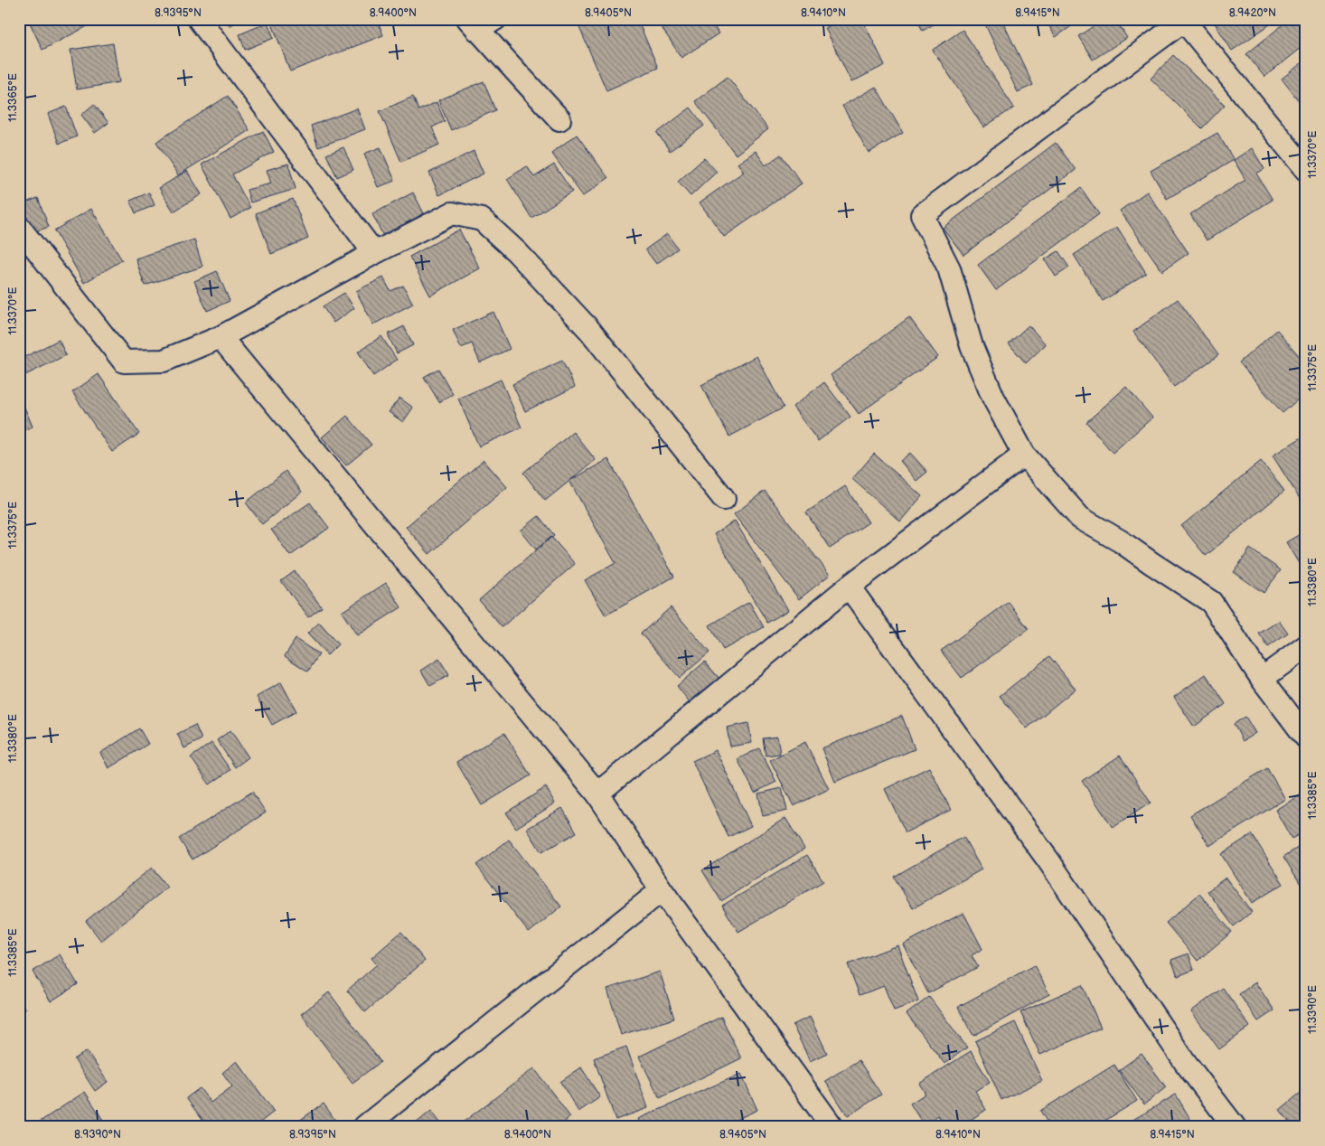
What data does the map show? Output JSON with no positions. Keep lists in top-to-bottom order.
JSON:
{
  "coordinates": [
    "8.9395°N",
    "8.9400°N",
    "8.9405°N",
    "8.9410°N",
    "8.9415°N",
    "8.9420°N",
    "11.3365°E",
    "11.3370°E",
    "11.3375°E",
    "11.3380°E",
    "11.3385°E",
    "11.3390°E",
    "8.9390°N"
  ]
}
